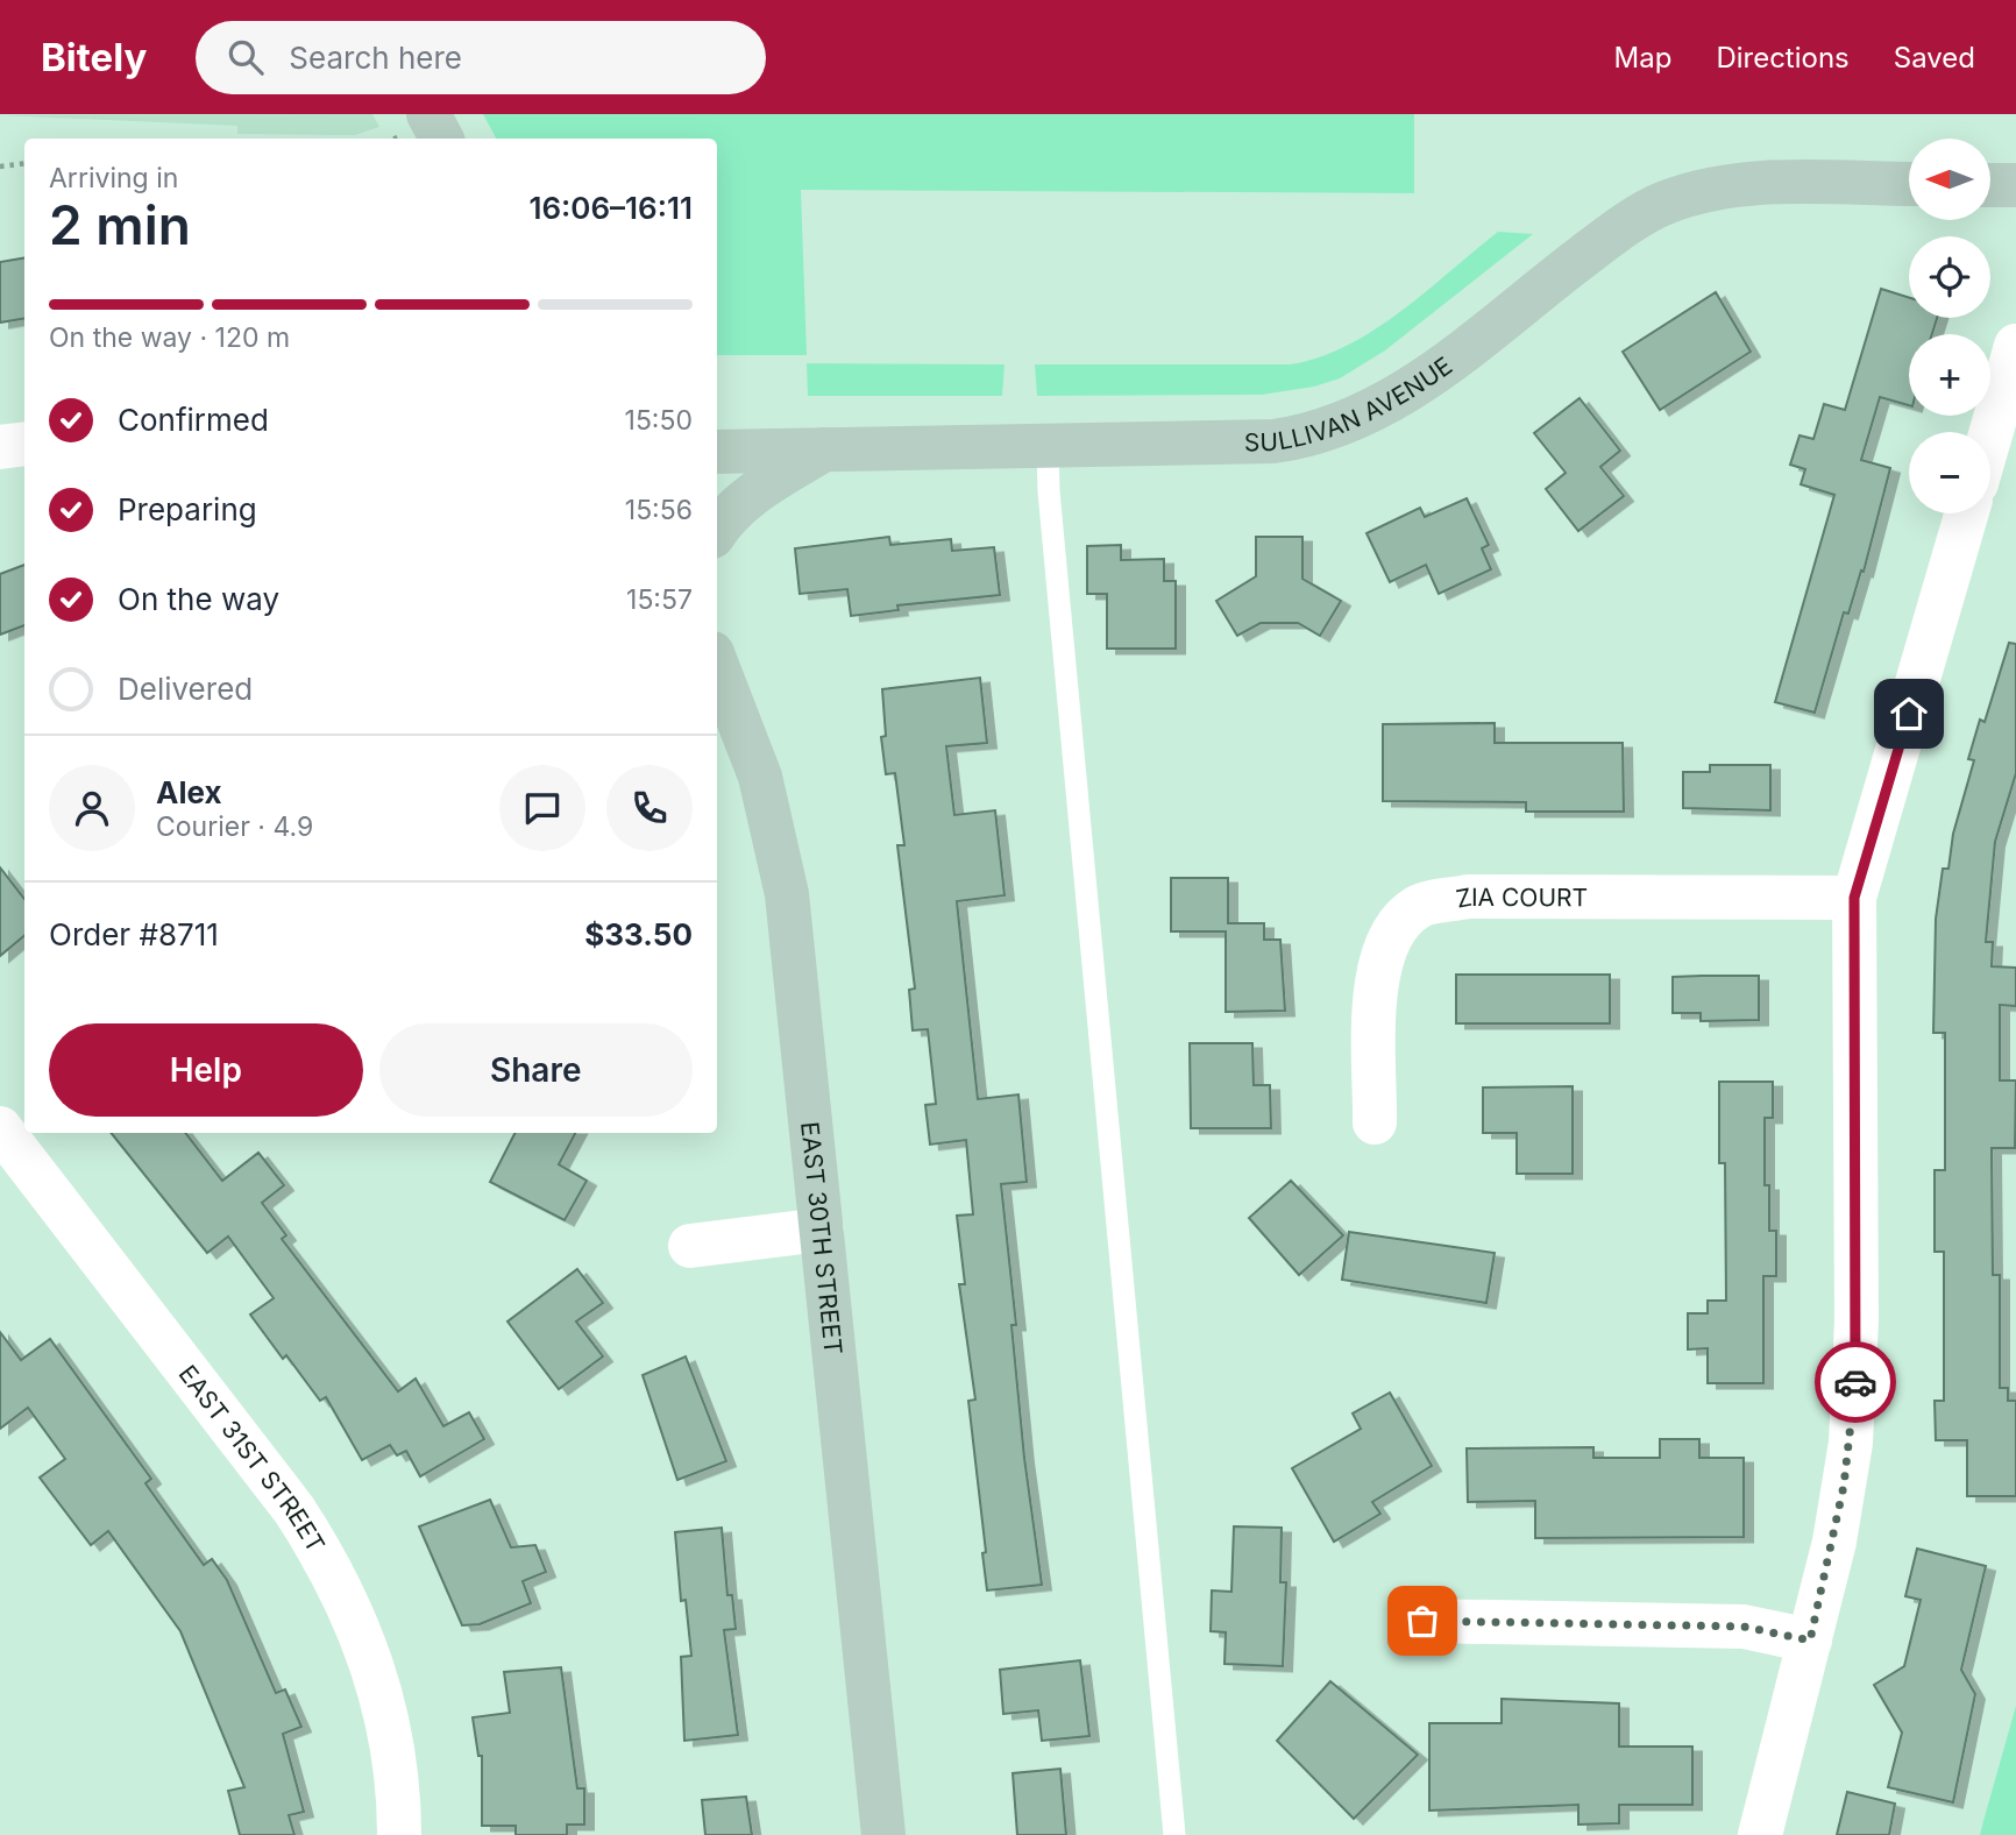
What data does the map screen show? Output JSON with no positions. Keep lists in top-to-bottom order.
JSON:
{
  "streets": {
    "main road": ["SULLIVAN AVENUE", "EAST 30TH STREET"],
    "street": ["ZIA COURT", "EAST 31ST STREET"]
  },
  "north": "left",
  "page": {
    "header": "Bitely",
    "search": "Search here",
    "nav": ["Map", "Directions", "Saved"],
    "map_buttons": ["+", "−"],
    "heading": ["2 min", "Arriving in", "16:06–16:11"],
    "panel": [
      "Alex",
      "Courier · 4.9",
      "Order #8711",
      "$33.50"
    ],
    "bar": "On the way · 120 m",
    "list": [
      ["Confirmed", "15:50"],
      ["Preparing", "15:56"],
      ["On the way", "15:57"],
      "Delivered"
    ],
    "buttons": ["Help", "Share"]
  }
}
